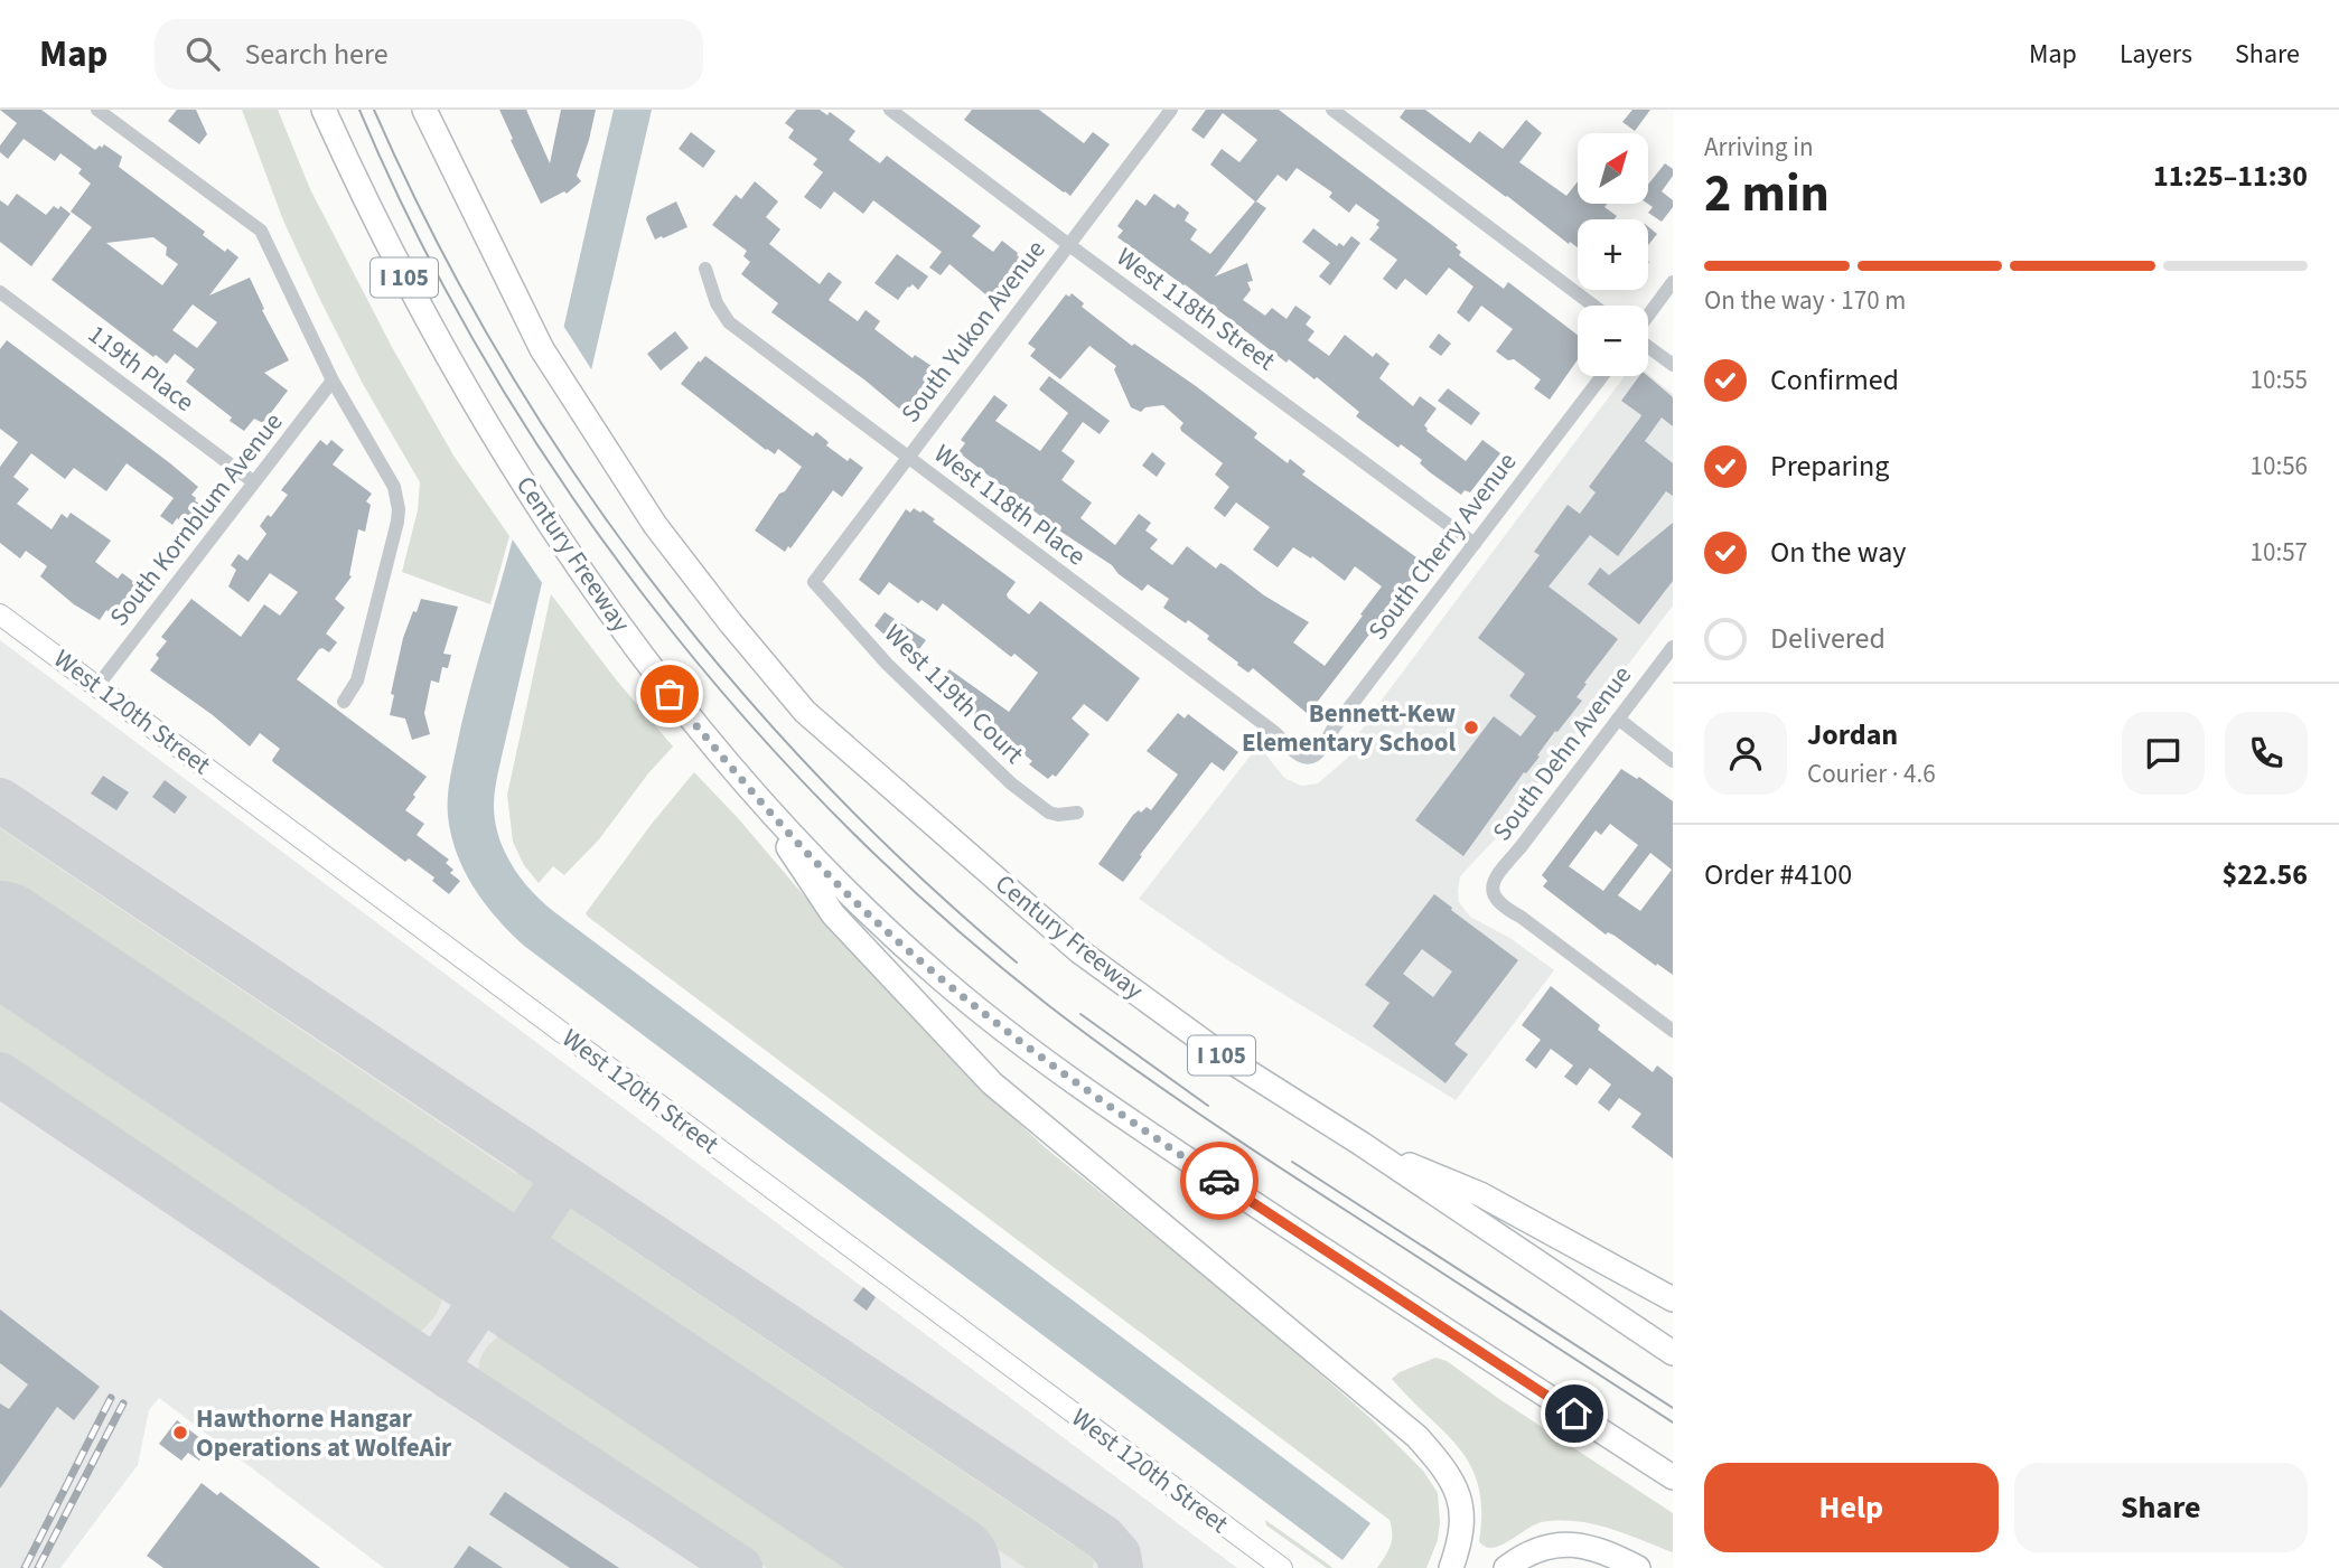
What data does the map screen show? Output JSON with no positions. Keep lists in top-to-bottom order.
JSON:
{
  "streets": {
    "highway": ["I 105", "Century Freeway"],
    "main road": ["West 120th Street"],
    "street": [
      "West 118th Street",
      "South Yukon Avenue",
      "119th Place",
      "West 118th Place",
      "South Kornblum Avenue",
      "South Cherry Avenue",
      "West 119th Court",
      "South Dehn Avenue"
    ]
  },
  "crossings": [
    ["West 118th Street", "South Yukon Avenue"],
    ["West 118th Street", "South Cherry Avenue"],
    ["South Yukon Avenue", "West 118th Place"],
    ["South Yukon Avenue", "West 119th Court"],
    ["119th Place", "South Kornblum Avenue"],
    ["West 118th Place", "South Cherry Avenue"],
    ["South Kornblum Avenue", "West 120th Street"]
  ],
  "places": ["Bennett-Kew Elementary School", "Hawthorne Hangar Operations at WolfeAir"],
  "north": "top right",
  "page": {
    "header": "Map",
    "search": "Search here",
    "nav": ["Map", "Layers", "Share"],
    "heading": ["2 min", "Arriving in", "11:25–11:30"],
    "panel": [
      "Jordan",
      "Courier · 4.6",
      "Order #4100",
      "$22.56"
    ],
    "map_buttons": ["+", "−"],
    "bar": "On the way · 170 m",
    "list": [
      ["Confirmed", "10:55"],
      ["Preparing", "10:56"],
      ["On the way", "10:57"],
      "Delivered"
    ],
    "buttons": ["Help", "Share"]
  }
}
